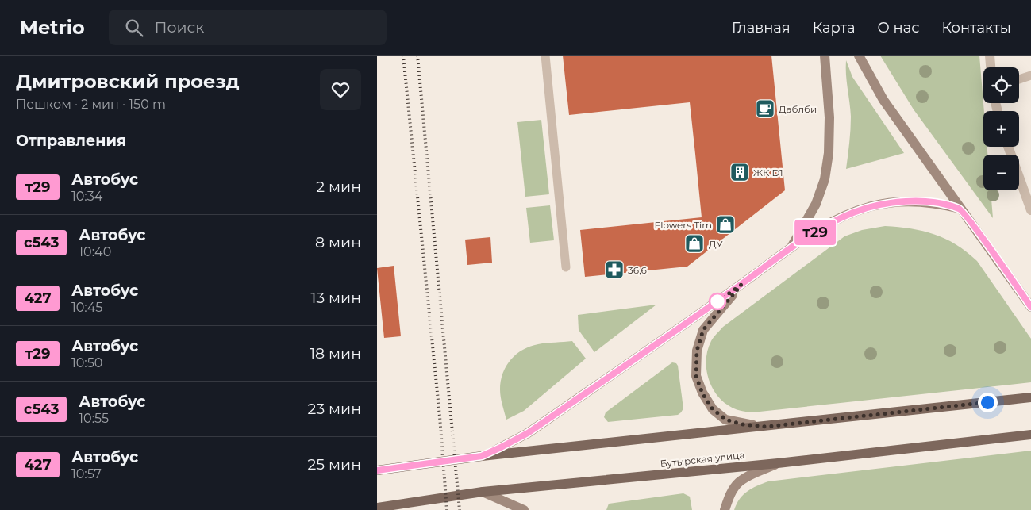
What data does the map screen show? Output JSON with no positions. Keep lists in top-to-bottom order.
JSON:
{
  "streets": {
    "main road": ["Бутырская улица"]
  },
  "places": {
    "cafe": ["Даблби"],
    "building": ["ЖК D1"],
    "shop": ["Flowers Tim", "ДУ"],
    "pharmacy": ["36,6"]
  },
  "lines": ["bus line т29"],
  "page": {
    "header": "Metrio",
    "search": "Поиск",
    "nav": [
      "Главная",
      "Карта",
      "О нас",
      "Контакты"
    ],
    "heading": [
      ["Дмитровский проезд", "Пешком · 2 мин · 150 m"],
      "Отправления"
    ],
    "on_map": "т29",
    "map_buttons": ["+", "−"],
    "list": [
      {
        "mark": "т29",
        "name": "Автобус",
        "note": "10:34",
        "value": "2 мин"
      },
      {
        "mark": "с543",
        "name": "Автобус",
        "note": "10:40",
        "value": "8 мин"
      },
      {
        "mark": "427",
        "name": "Автобус",
        "note": "10:45",
        "value": "13 мин"
      },
      {
        "mark": "т29",
        "name": "Автобус",
        "note": "10:50",
        "value": "18 мин"
      },
      {
        "mark": "с543",
        "name": "Автобус",
        "note": "10:55",
        "value": "23 мин"
      },
      {
        "mark": "427",
        "name": "Автобус",
        "note": "10:57",
        "value": "25 мин"
      }
    ]
  }
}
